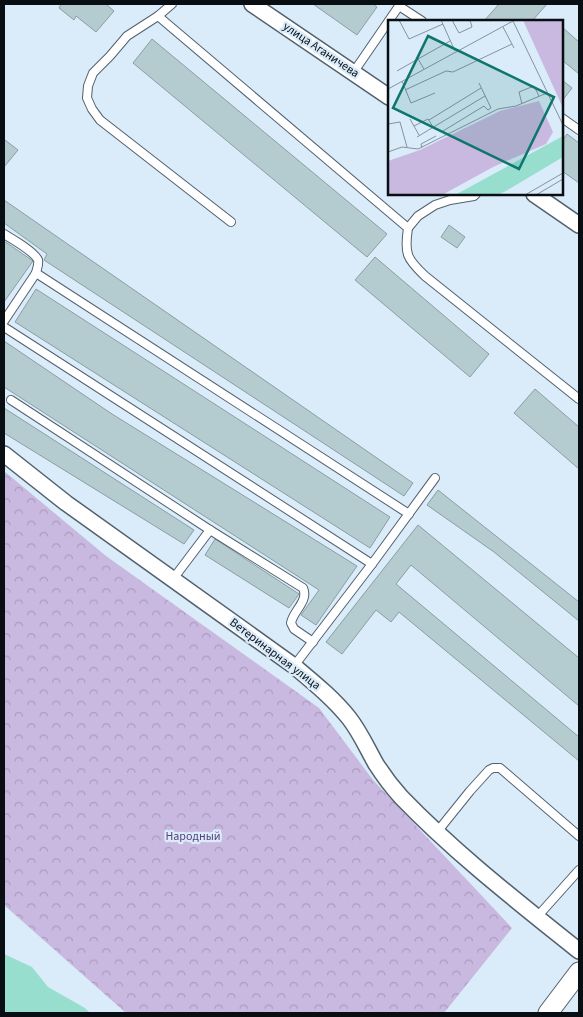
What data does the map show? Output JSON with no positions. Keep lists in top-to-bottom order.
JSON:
{
  "streets": {
    "street": ["улица Аганичева", "Ветеринарная улица"]
  },
  "parks": ["Народный"]
}
